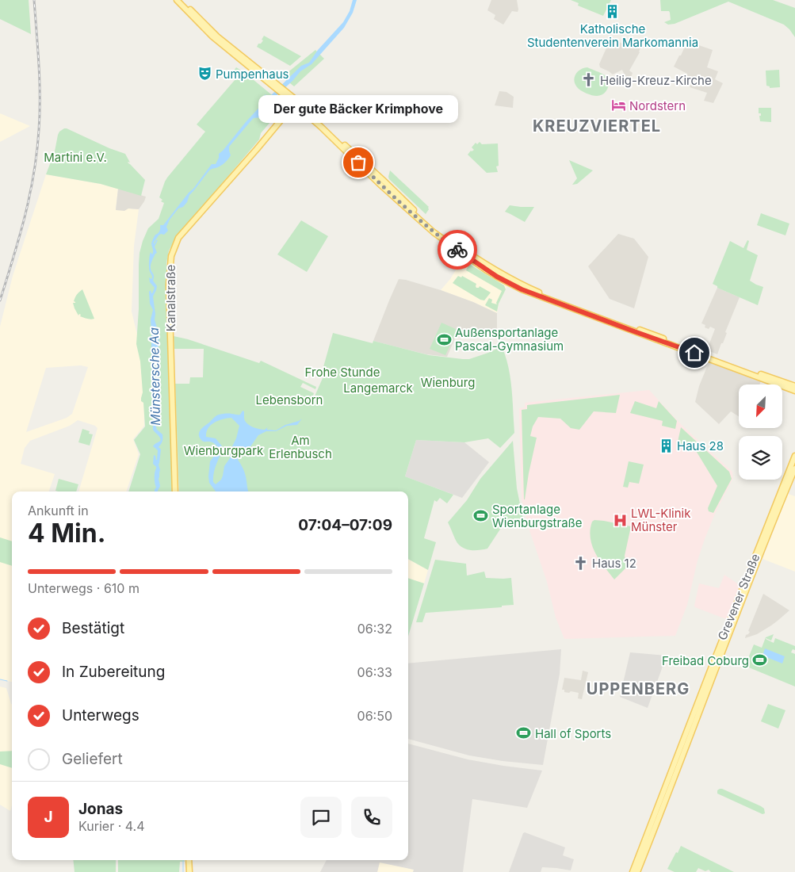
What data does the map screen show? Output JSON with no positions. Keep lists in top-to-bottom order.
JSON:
{
  "streets": {
    "main road": ["Kanalstraße", "Grevener Straße"]
  },
  "districts": ["KREUZVIERTEL", "UPPENBERG"],
  "water": ["Münstersche Aa"],
  "parks": [
    "Martini e.V.",
    "Frohe Stunde",
    "Wienburg",
    "Langemarck",
    "Lebensborn",
    "Am Erlenbusch",
    "Wienburgpark"
  ],
  "places": {
    "building": ["Katholische Studentenverein Markomannia", "Haus 28"],
    "theatre": ["Pumpenhaus"],
    "church": ["Heilig-Kreuz-Kirche", "Haus 12"],
    "hotel": ["Nordstern"],
    "other": ["Der gute Bäcker Krimphove"],
    "sports": [
      "Außensportanlage Pascal-Gymnasium",
      "Sportanlage Wienburgstraße",
      "Freibad Coburg",
      "Hall of Sports"
    ],
    "hospital": ["LWL-Klinik Münster"]
  },
  "north": "bottom left",
  "page": {
    "bubble": "Der gute Bäcker Krimphove",
    "heading": ["4 Min.", "Ankunft in", "07:04–07:09"],
    "panel": ["Jonas", "Kurier · 4.4"],
    "bar": "Unterwegs · 610 m",
    "list": [
      ["Bestätigt", "06:32"],
      ["In Zubereitung", "06:33"],
      ["Unterwegs", "06:50"],
      "Geliefert"
    ],
    "round": "J"
  }
}
